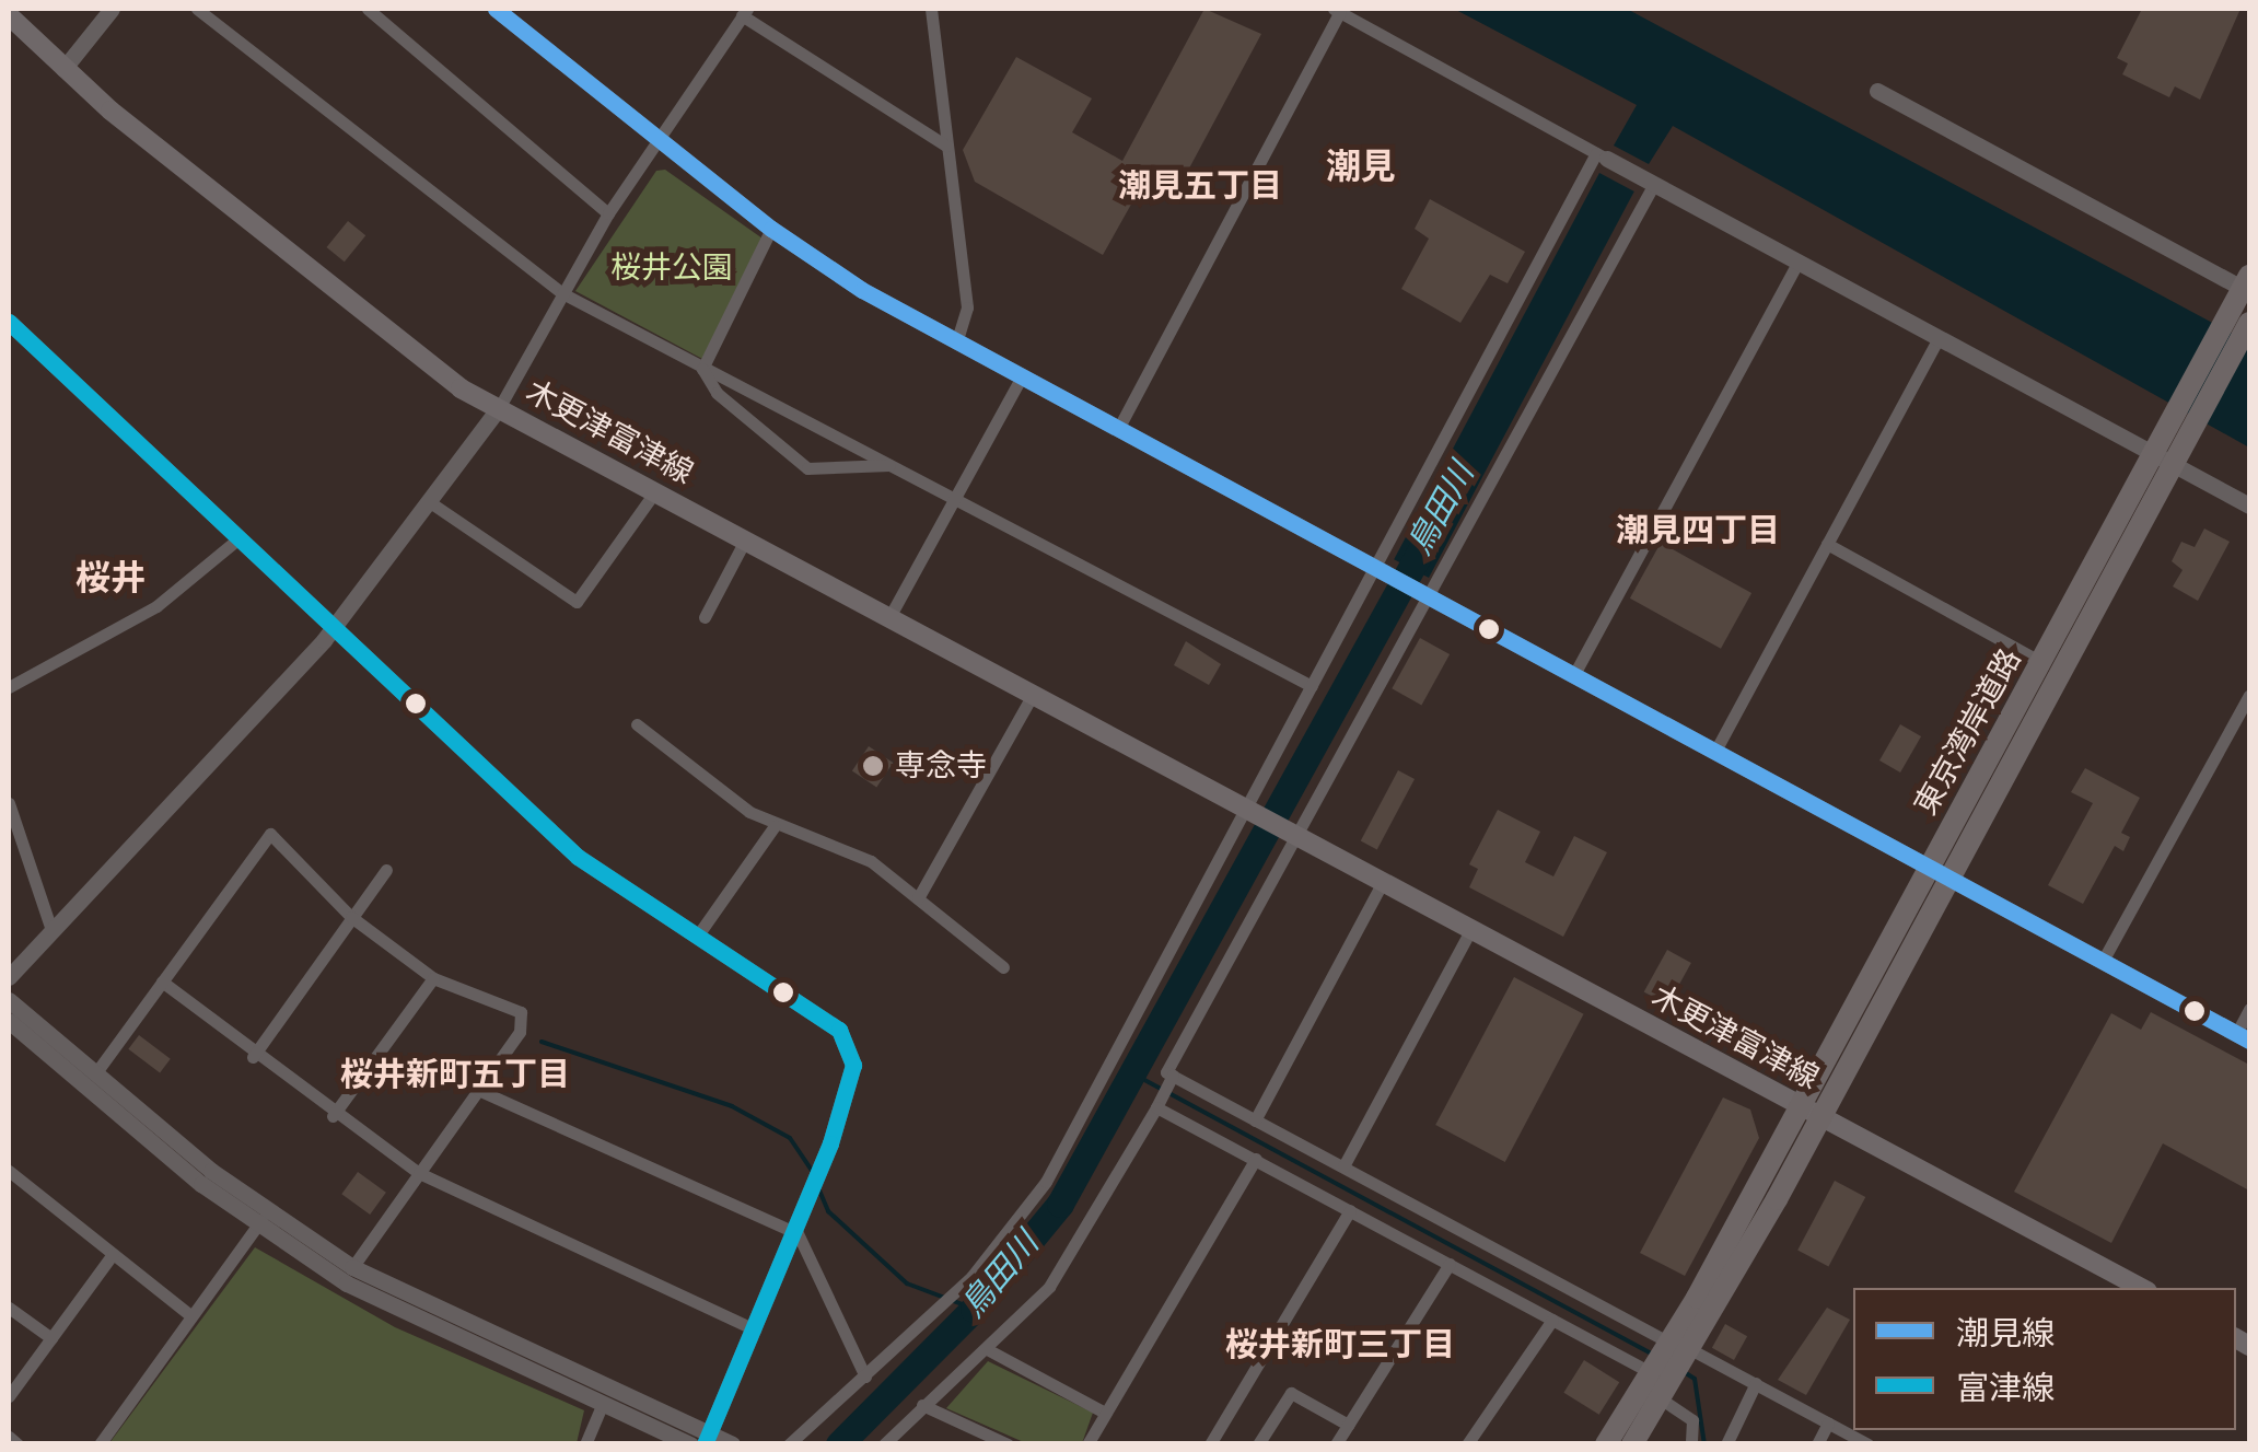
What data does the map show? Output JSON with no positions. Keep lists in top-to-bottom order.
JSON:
{
  "streets": {
    "highway": ["東京湾岸道路"],
    "main road": ["木更津富津線"]
  },
  "crossings": [
    ["木更津富津線", "東京湾岸道路"]
  ],
  "districts": [
    "潮見",
    "潮見五丁目",
    "潮見四丁目",
    "桜井",
    "桜井新町五丁目",
    "桜井新町三丁目"
  ],
  "water": ["鳥田川"],
  "parks": ["桜井公園"],
  "places": ["専念寺"],
  "lines": ["transit line 潮見線", "transit line 富津線"],
  "legend": ["潮見線", "富津線"]
}
